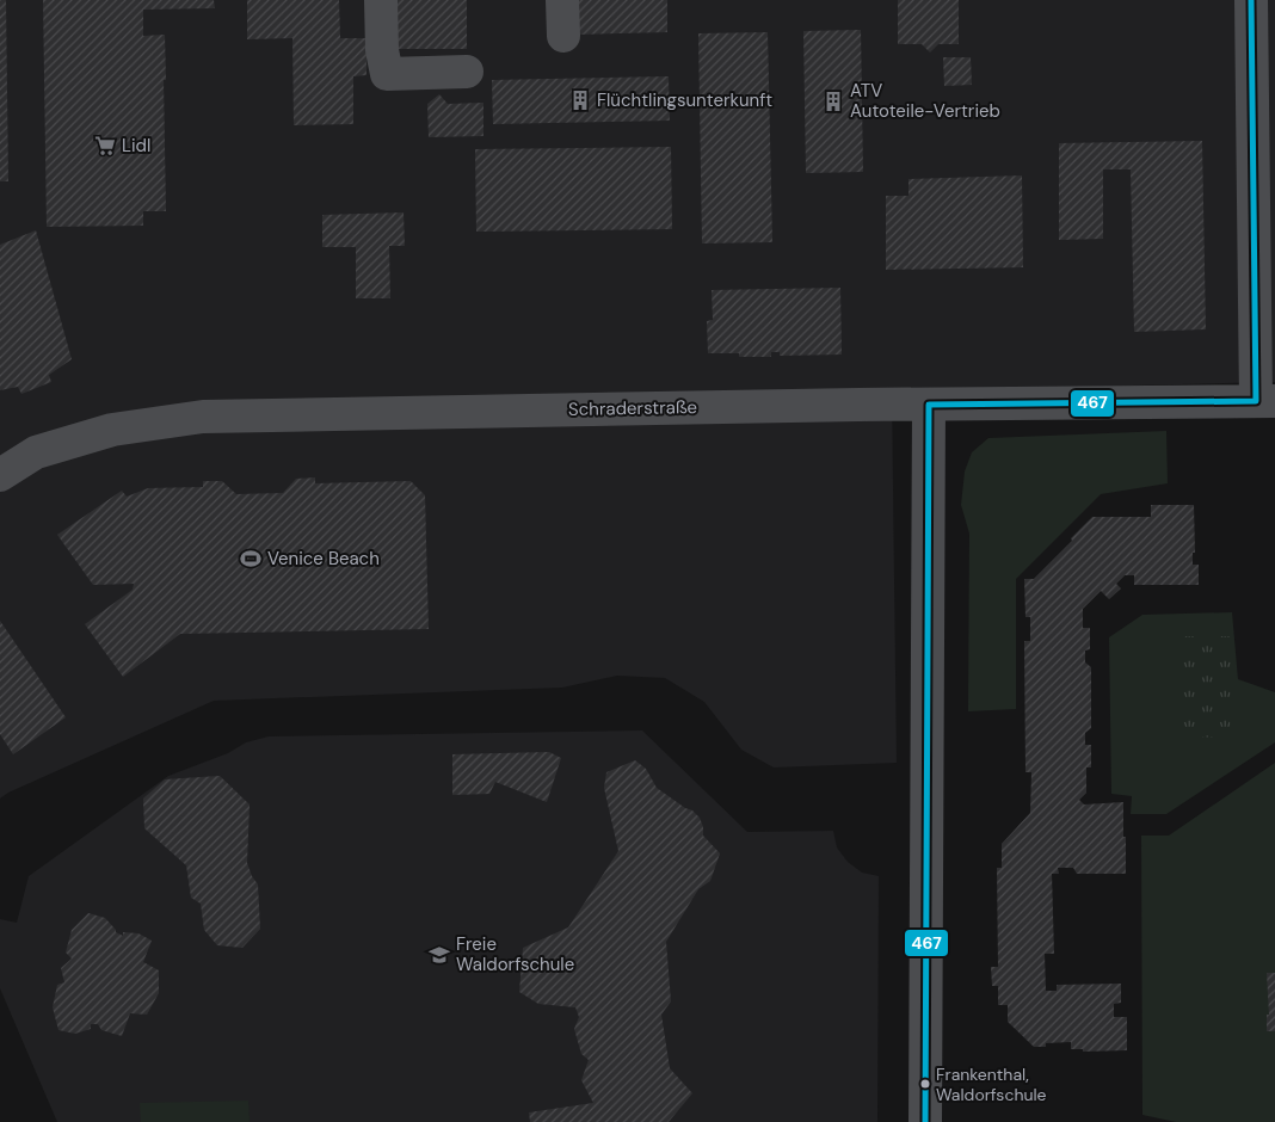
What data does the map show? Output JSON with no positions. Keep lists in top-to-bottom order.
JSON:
{
  "streets": {
    "street": ["Schraderstraße"]
  },
  "places": {
    "building": ["Flüchtlingsunterkunft", "ATV Autoteile-Vertrieb"],
    "supermarket": ["Lidl"],
    "sports": ["Venice Beach"],
    "school or university": ["Freie Waldorfschule"],
    "other": ["Frankenthal, Waldorfschule"]
  },
  "lines": ["transit line 467"]
}
